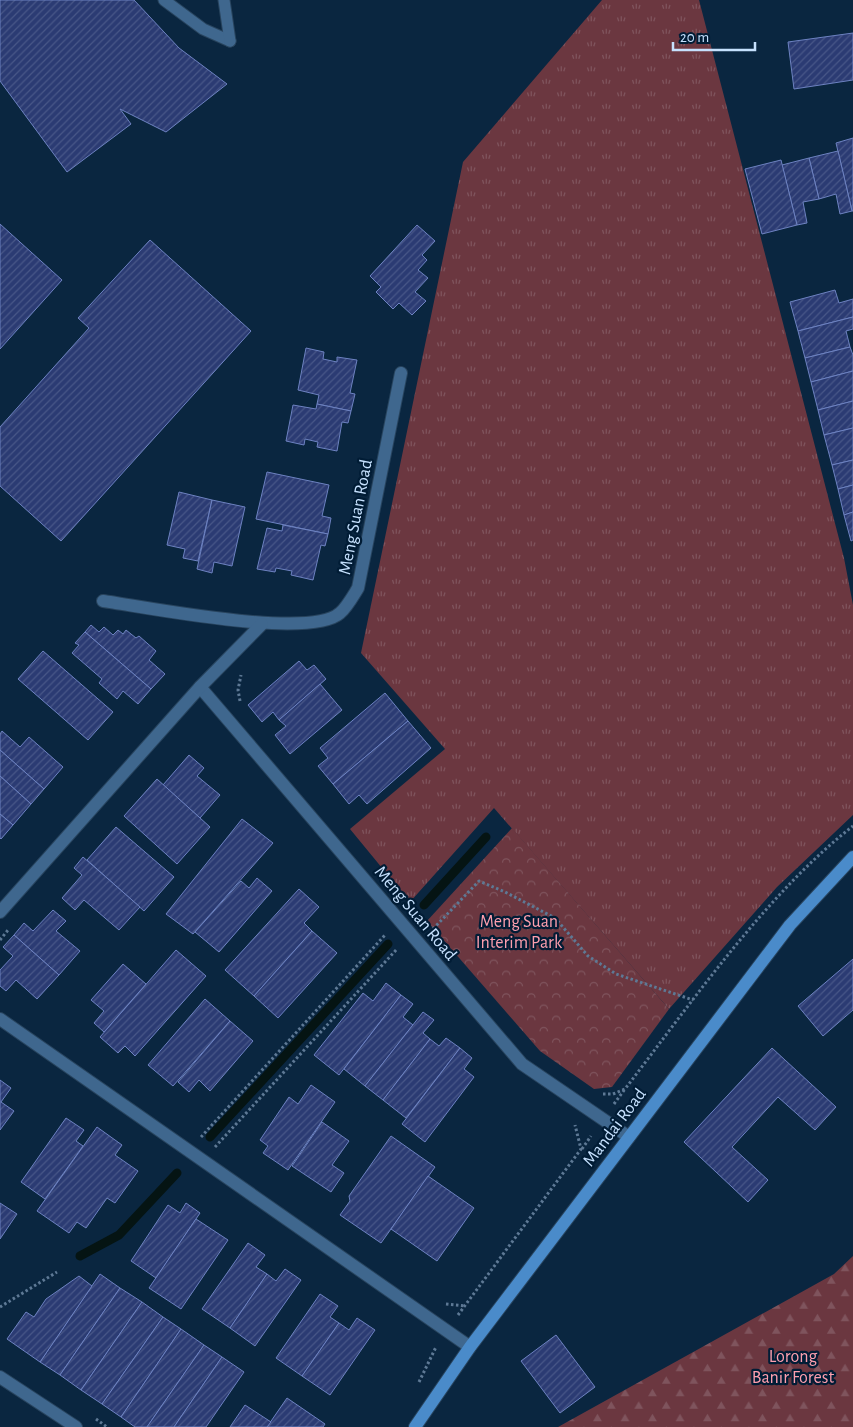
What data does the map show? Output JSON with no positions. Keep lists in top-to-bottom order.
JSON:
{
  "streets": {
    "main road": ["Mandai Road"],
    "street": ["Meng Suan Road"]
  },
  "crossings": [
    ["Meng Suan Road", "Mandai Road"]
  ],
  "parks": ["Meng Suan Interim Park", "Lorong Banir Forest"],
  "scale_bar": "20 m"
}
